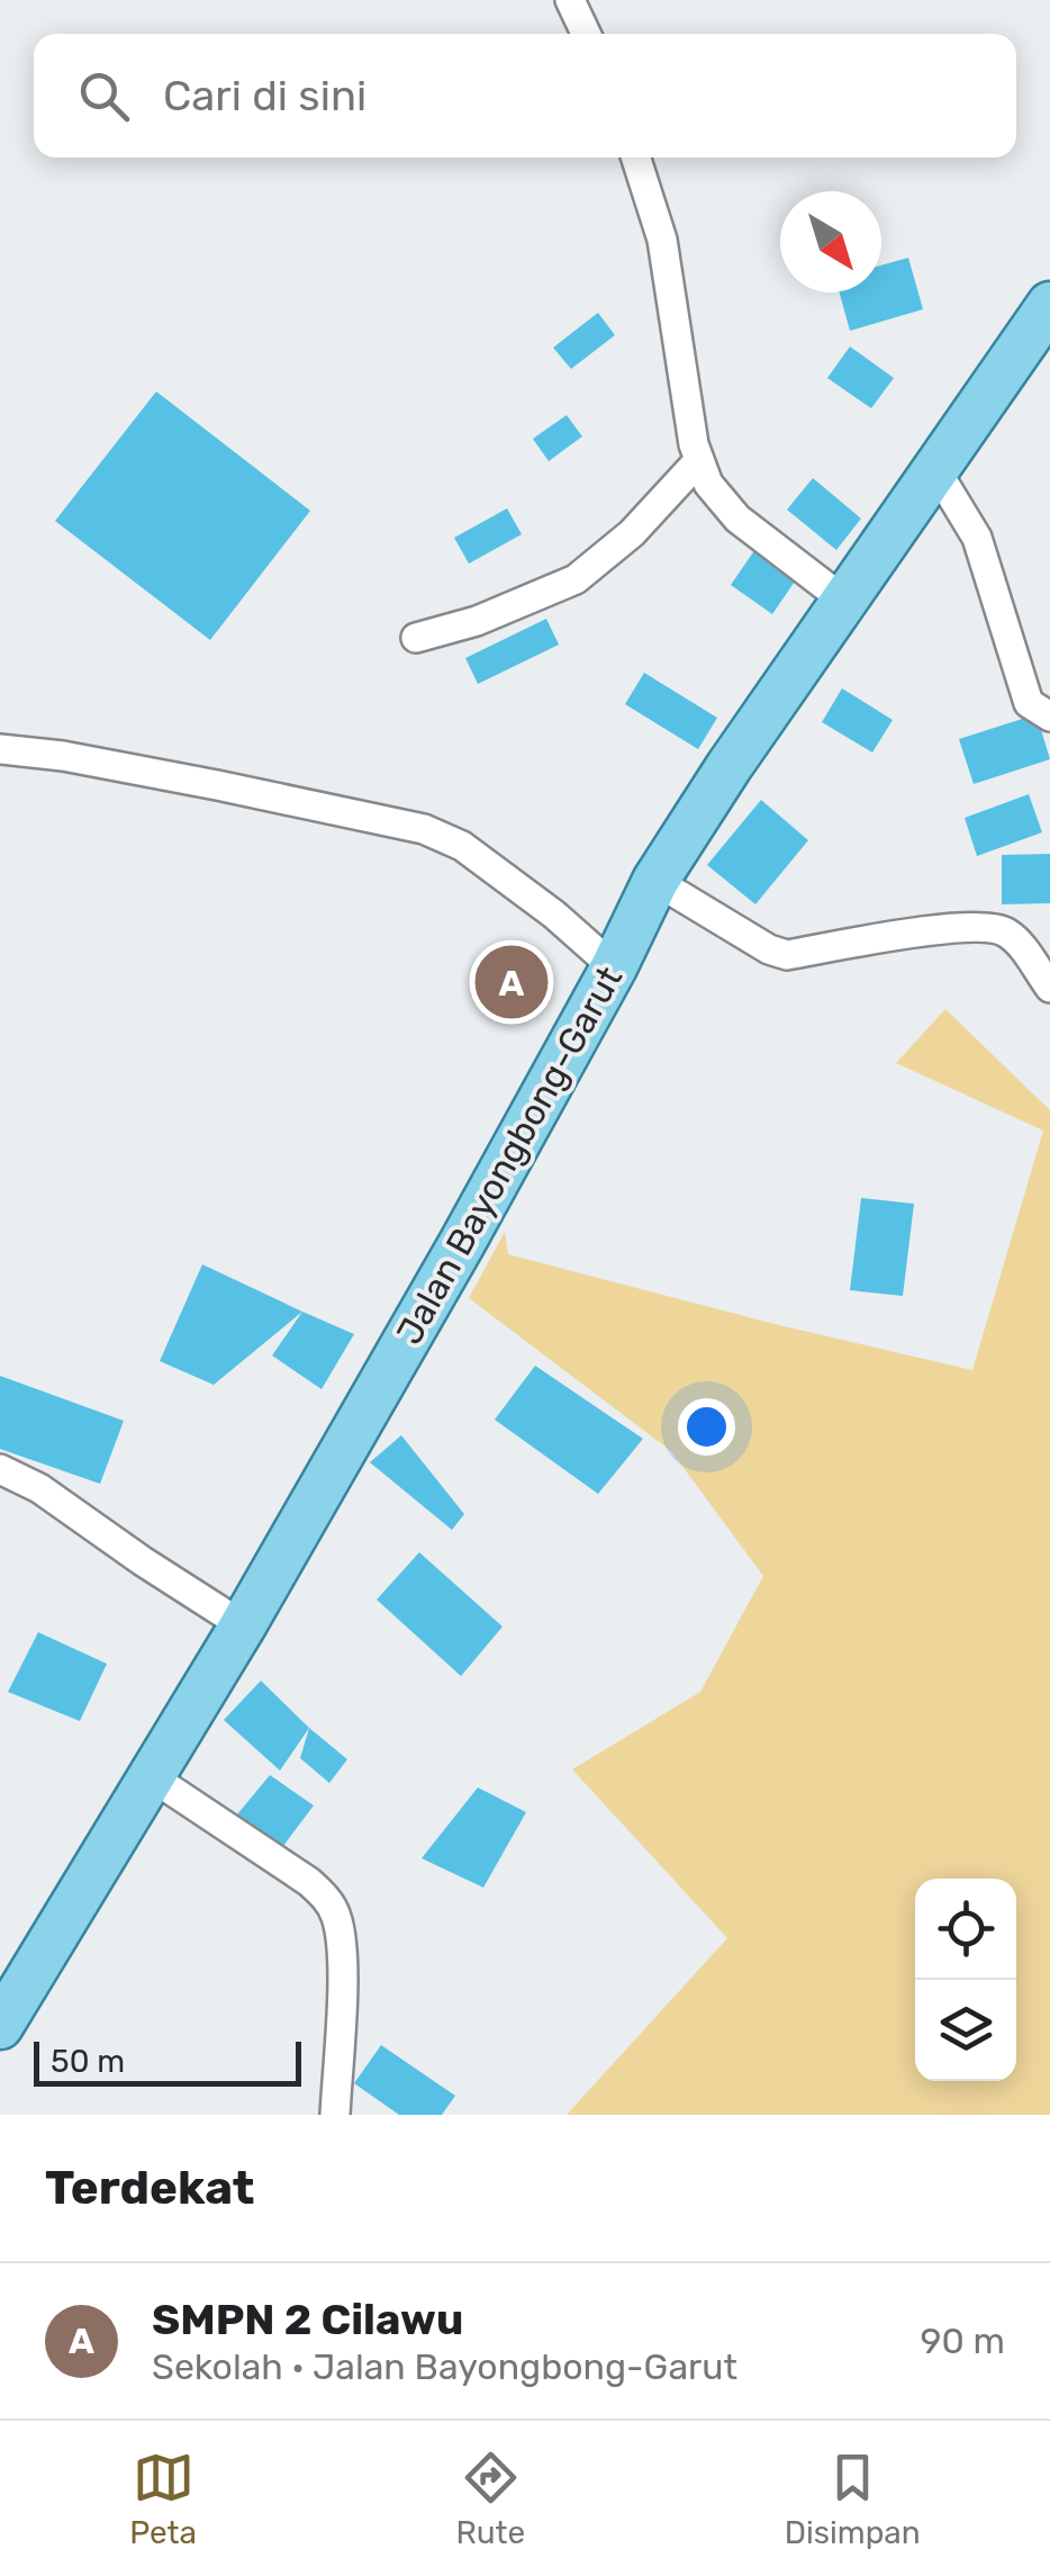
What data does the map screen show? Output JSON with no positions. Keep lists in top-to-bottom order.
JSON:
{
  "streets": {
    "main road": ["Jalan Bayongbong-Garut"]
  },
  "scale_bar": "50 m",
  "north": "bottom right",
  "page": {
    "search": "Cari di sini",
    "pins": "A",
    "scale": "50 m",
    "heading": "Terdekat",
    "list": [
      {
        "mark": "A",
        "name": "SMPN 2 Cilawu",
        "note": "Sekolah · Jalan Bayongbong-Garut",
        "value": "90 m"
      }
    ],
    "nav": ["Peta", "Rute", "Disimpan"]
  }
}
